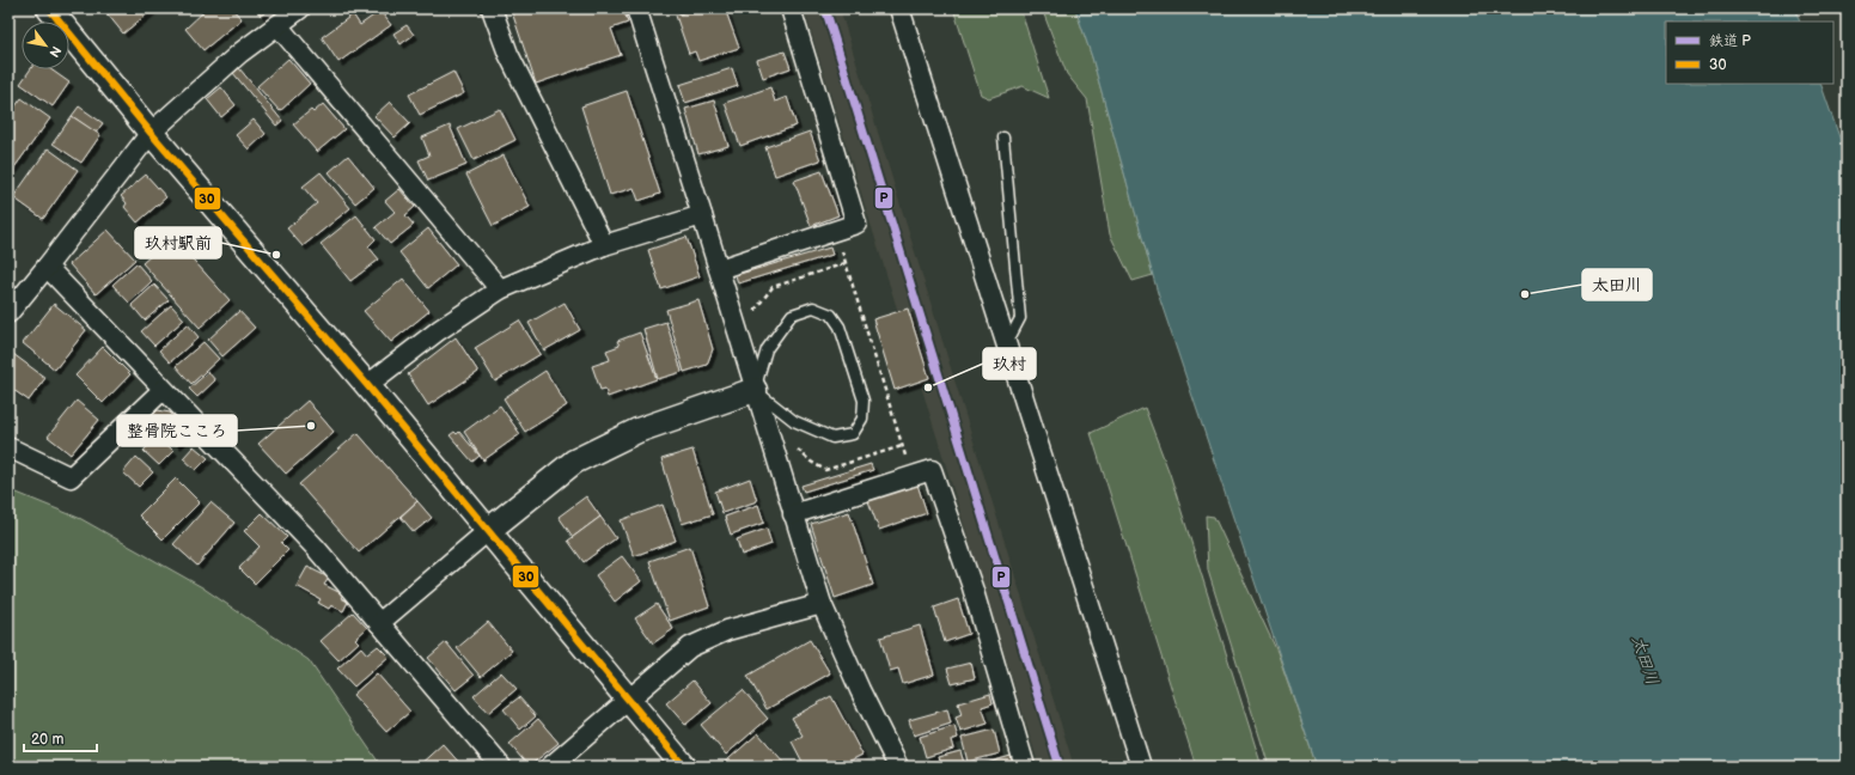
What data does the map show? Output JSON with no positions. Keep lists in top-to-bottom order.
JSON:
{
  "water": ["太田川"],
  "places": [
    "玖村駅前",
    "太田川",
    "玖村",
    "整骨院こころ"
  ],
  "lines": ["rail line P", "transit line 30"],
  "legend": ["鉄道 P", "30"],
  "scale_bar": "20 m",
  "north": "bottom right"
}
